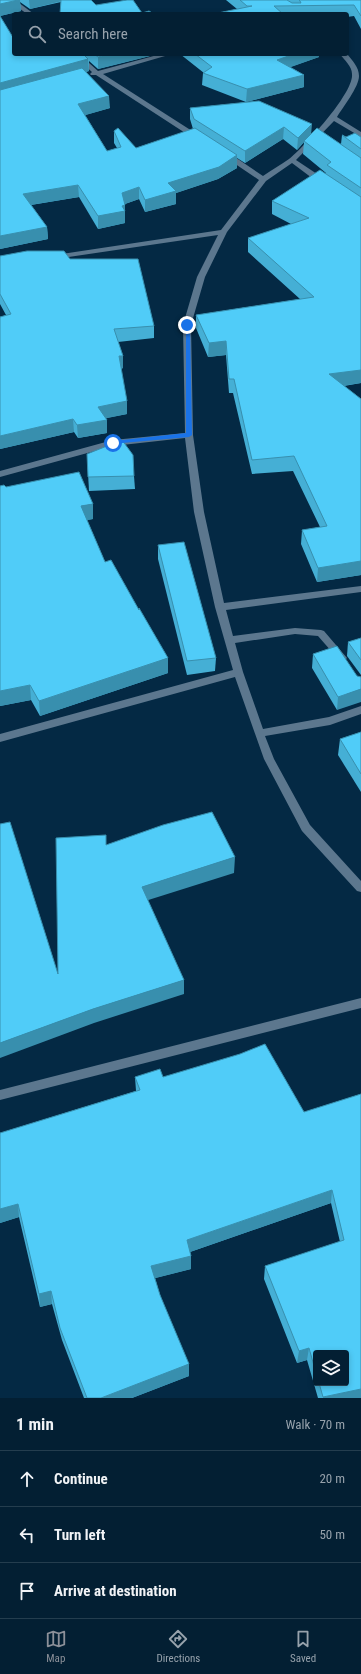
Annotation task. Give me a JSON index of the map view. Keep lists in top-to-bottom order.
{
  "page": {
    "search": "Search here",
    "heading": ["1 min", "Walk · 70 m"],
    "list": [
      ["Continue", "20 m"],
      ["Turn left", "50 m"],
      "Arrive at destination"
    ],
    "nav": ["Map", "Directions", "Saved"]
  }
}
